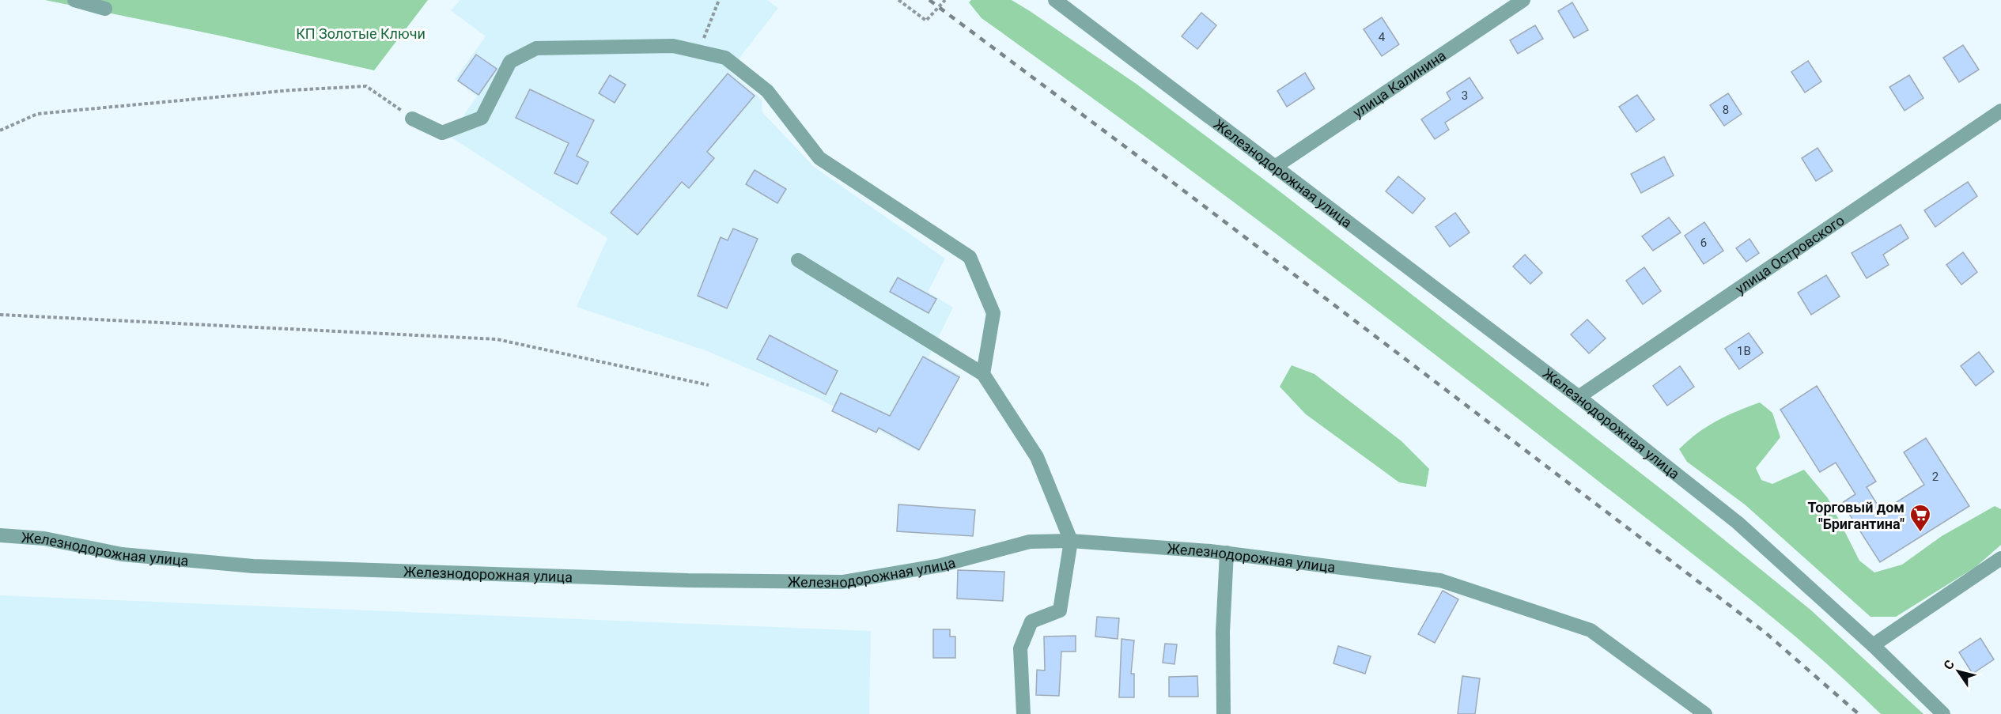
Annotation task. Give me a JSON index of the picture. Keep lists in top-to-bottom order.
{
  "streets": {
    "street": ["улица Калинина", "Железнодорожная улица", "улица Островского"]
  },
  "crossings": [
    ["улица Калинина", "Железнодорожная улица"],
    ["Железнодорожная улица", "улица Островского"]
  ],
  "parks": ["КП Золотые Ключи"],
  "places": {
    "supermarket": ["Торговый дом \"Бригантина\""]
  },
  "house_numbers": [
    "4",
    "3",
    "8",
    "6",
    "1В",
    "2"
  ],
  "north": "top left"
}
